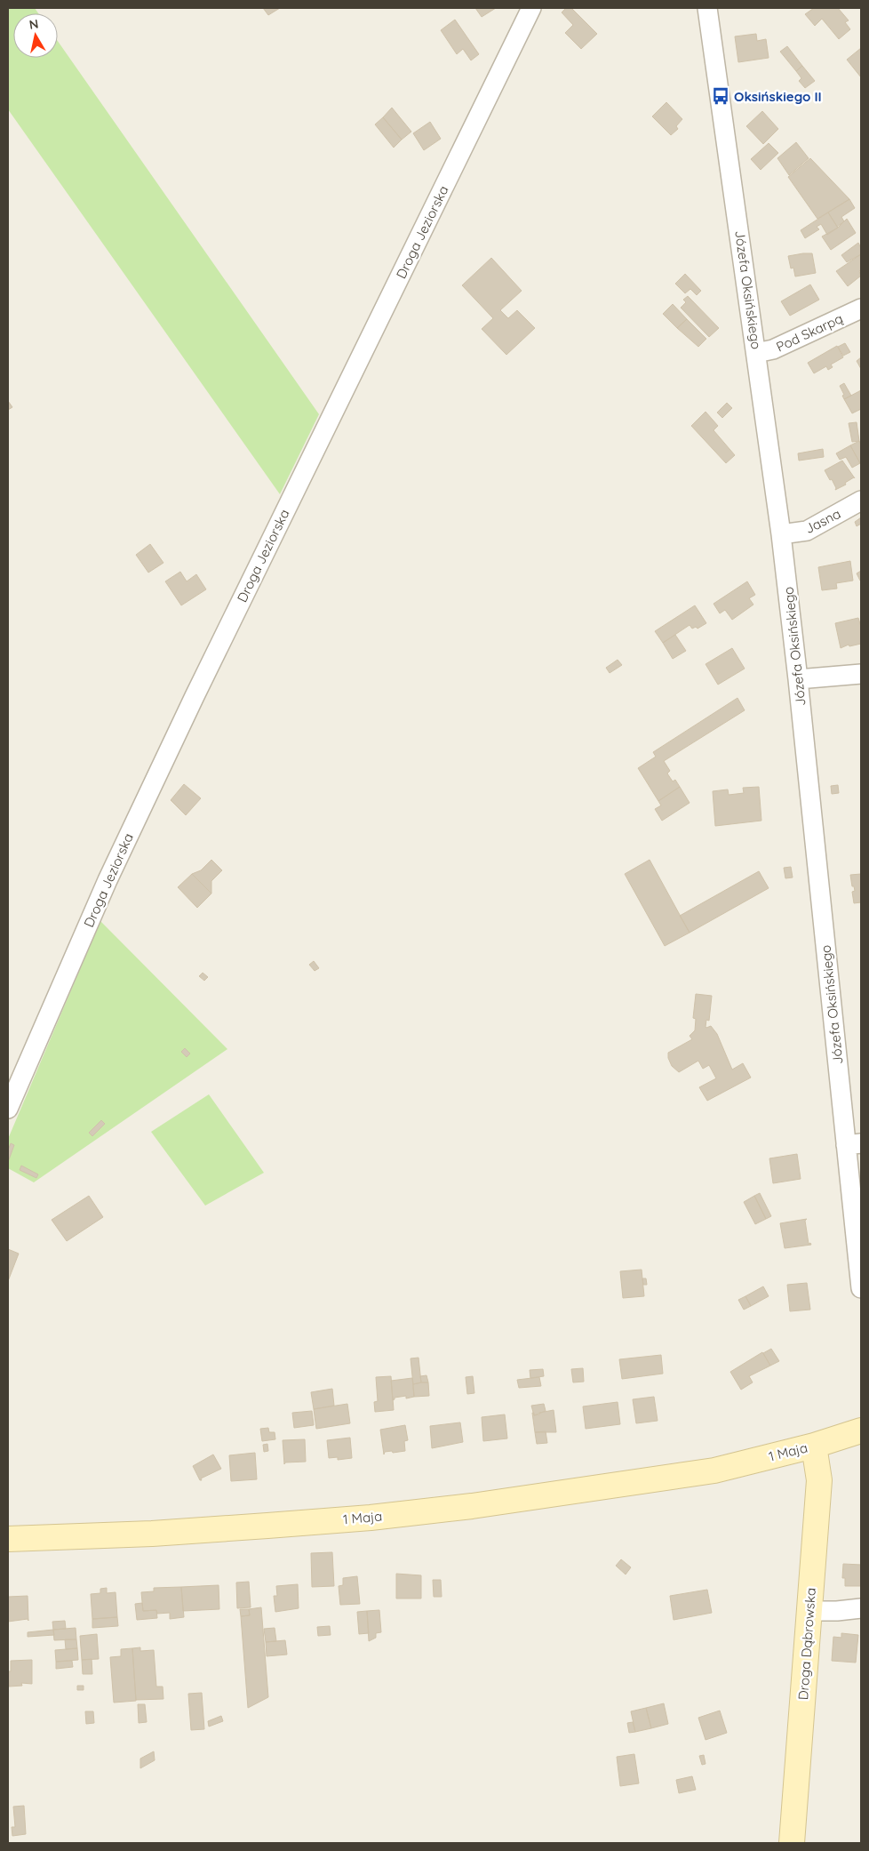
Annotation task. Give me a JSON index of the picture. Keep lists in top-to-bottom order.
{
  "streets": {
    "main road": ["1 Maja", "Droga Dąbrowska"],
    "street": [
      "Droga Jeziorska",
      "Józefa Oksińskiego",
      "Pod Skarpą",
      "Jasna"
    ]
  },
  "crossings": [
    ["Józefa Oksińskiego", "Pod Skarpą"],
    ["Józefa Oksińskiego", "Jasna"],
    ["1 Maja", "Droga Dąbrowska"]
  ],
  "places": {
    "bus stop": ["Oksińskiego II"]
  },
  "north": "top"
}
